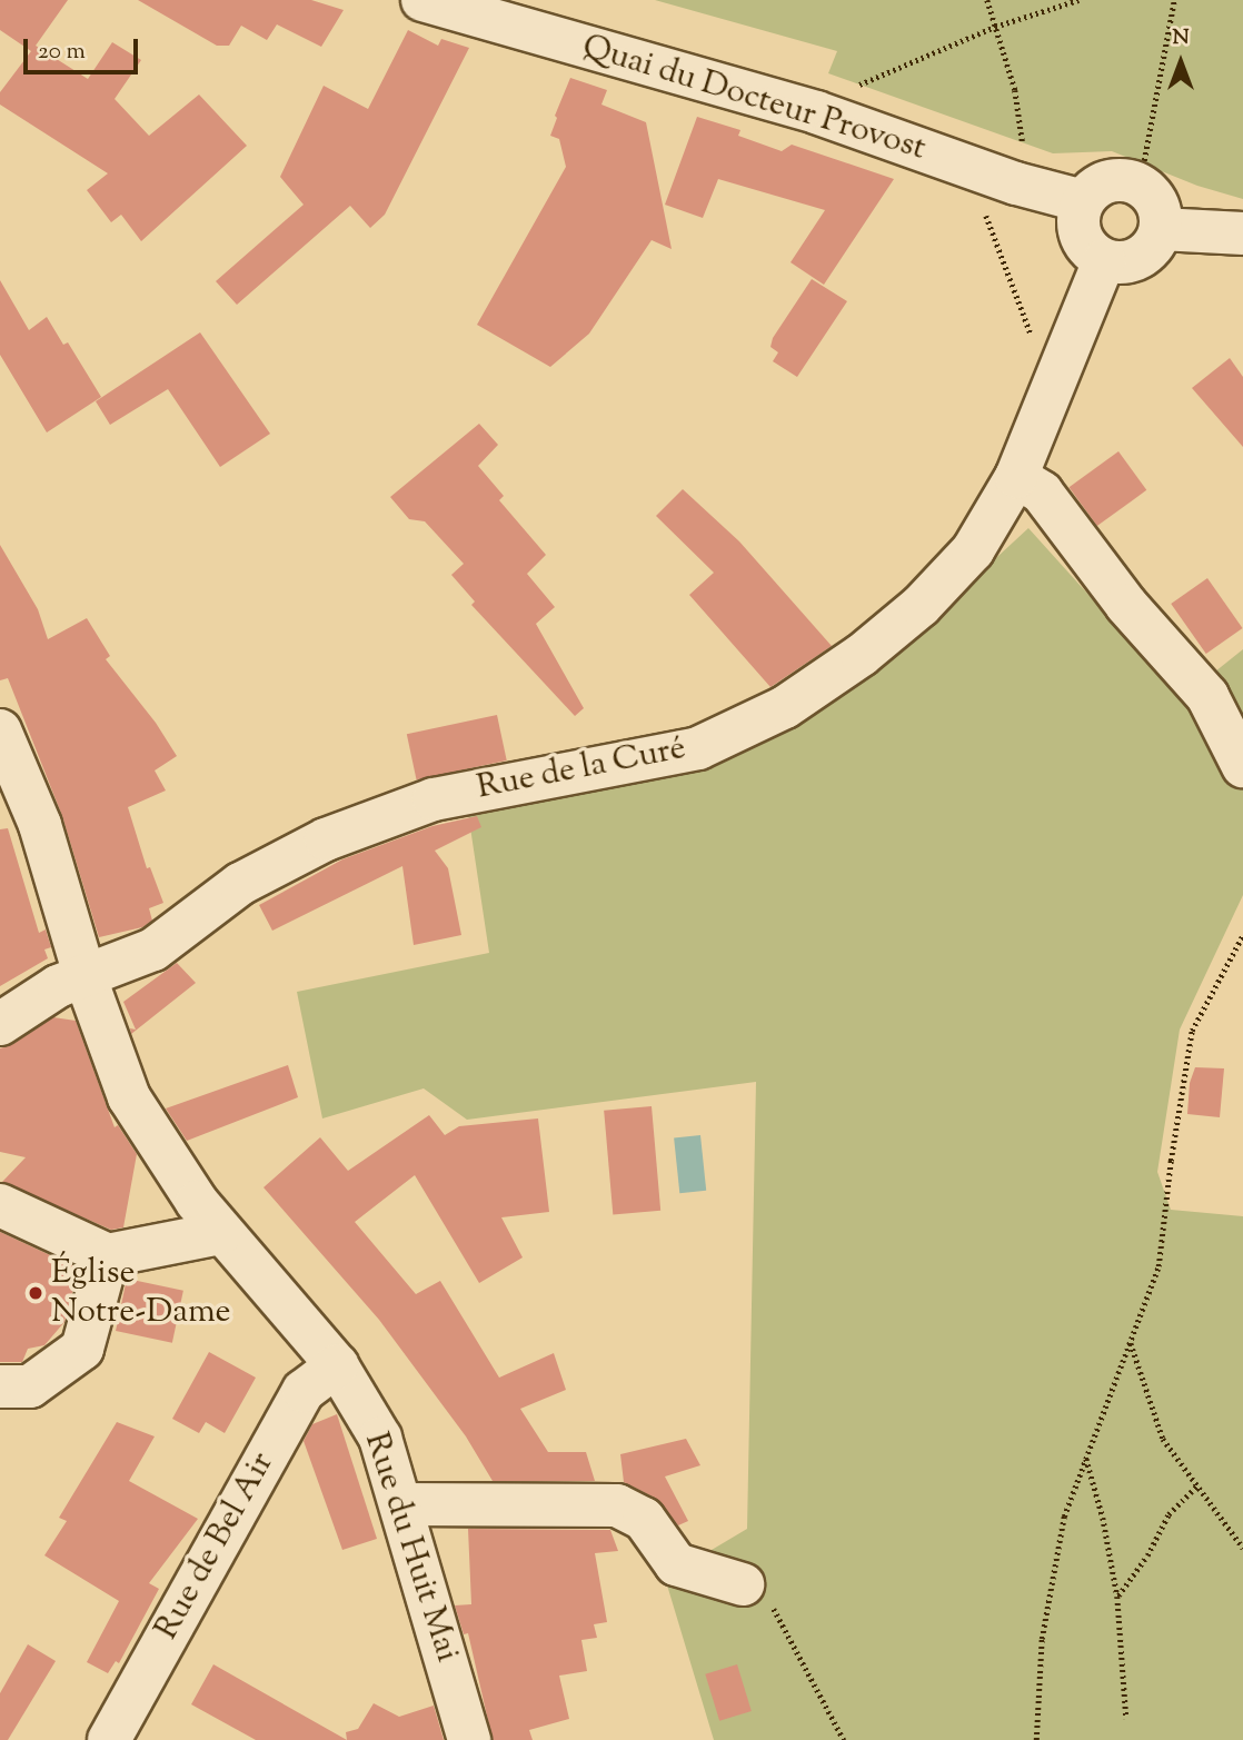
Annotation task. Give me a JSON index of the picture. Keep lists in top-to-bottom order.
{
  "streets": {
    "street": [
      "Quai du Docteur Provost",
      "Rue de la Curé",
      "Rue de Bel Air",
      "Rue du Huit Mai"
    ]
  },
  "crossings": [
    ["Quai du Docteur Provost", "Rue de la Curé"],
    ["Rue de la Curé", "Rue du Huit Mai"],
    ["Rue de Bel Air", "Rue du Huit Mai"]
  ],
  "places": ["Église Notre-Dame"],
  "scale_bar": "20 m",
  "north": "top"
}
